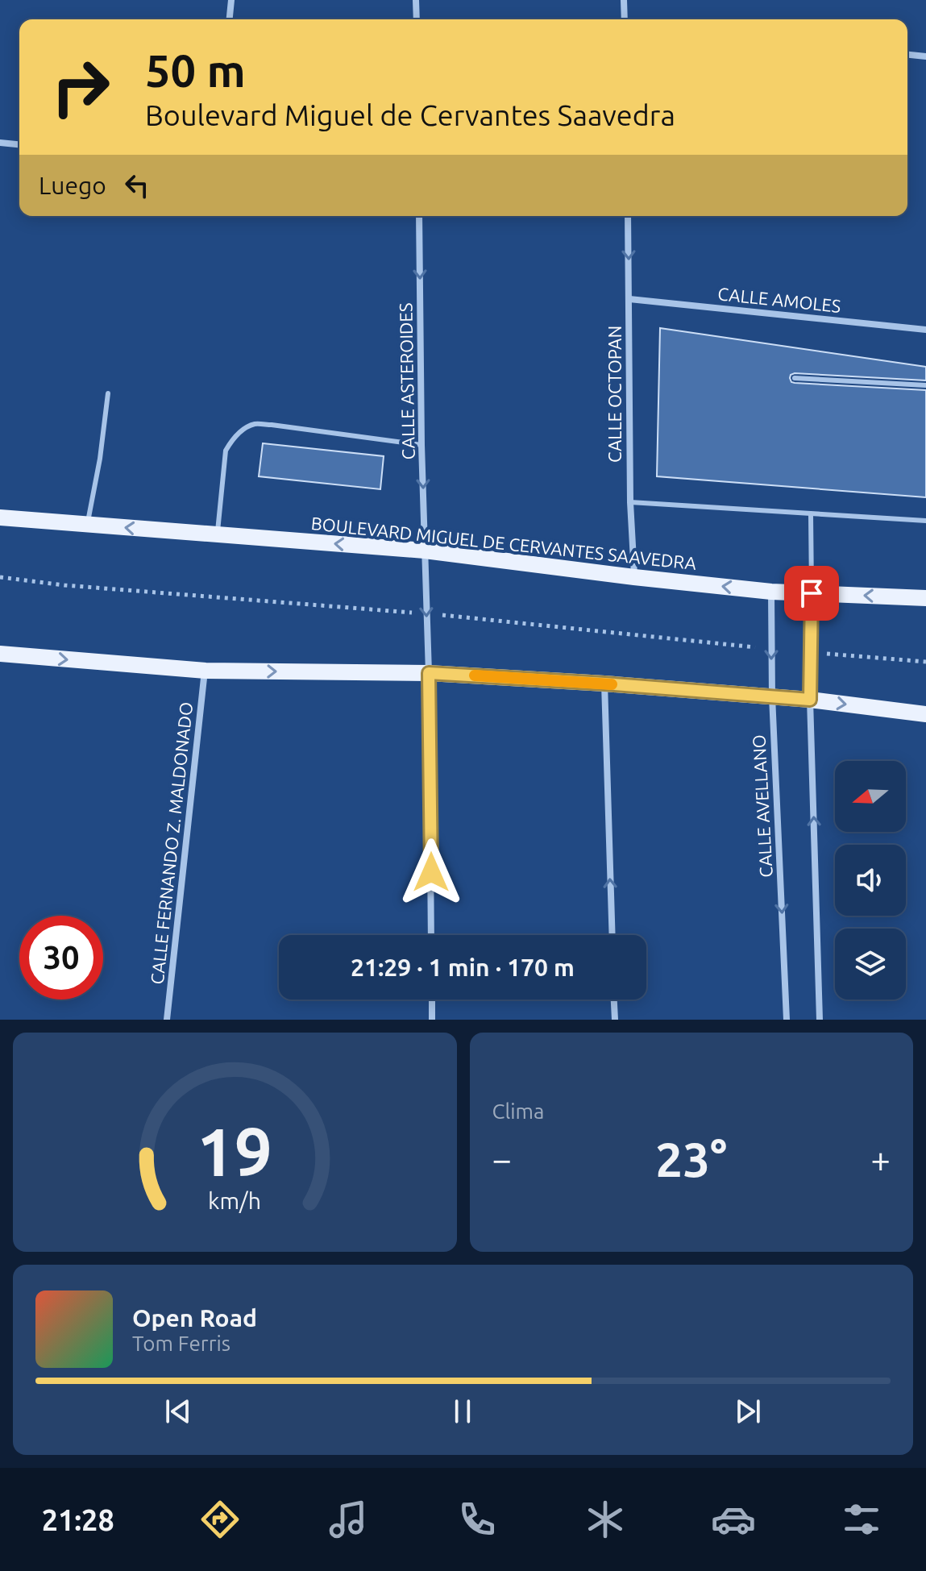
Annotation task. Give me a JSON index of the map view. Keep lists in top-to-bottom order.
{
  "streets": {
    "main road": ["BOULEVARD MIGUEL DE CERVANTES SAAVEDRA"],
    "street": [
      "CALLE AMOLES",
      "CALLE ASTEROIDES",
      "CALLE OCTOPAN",
      "CALLE AVELLANO",
      "CALLE FERNANDO Z. MALDONADO"
    ]
  },
  "crossings": [
    ["CALLE AMOLES", "CALLE OCTOPAN"],
    ["CALLE ASTEROIDES", "BOULEVARD MIGUEL DE CERVANTES SAAVEDRA"],
    ["CALLE OCTOPAN", "BOULEVARD MIGUEL DE CERVANTES SAAVEDRA"],
    ["BOULEVARD MIGUEL DE CERVANTES SAAVEDRA", "CALLE AVELLANO"]
  ],
  "one_way": ["CALLE ASTEROIDES"],
  "north": "left",
  "page": {
    "turn": ["50 m", "Boulevard Miguel de Cervantes Saavedra"],
    "then": "Luego",
    "limit": "30",
    "trip": "21:29 · 1 min · 170 m",
    "tile": "Clima",
    "heat": ["−", "23°", "+"],
    "song": ["Open Road", "Tom Ferris"],
    "tabs": "21:28",
    "gauge": ["19", "km/h"]
  }
}
